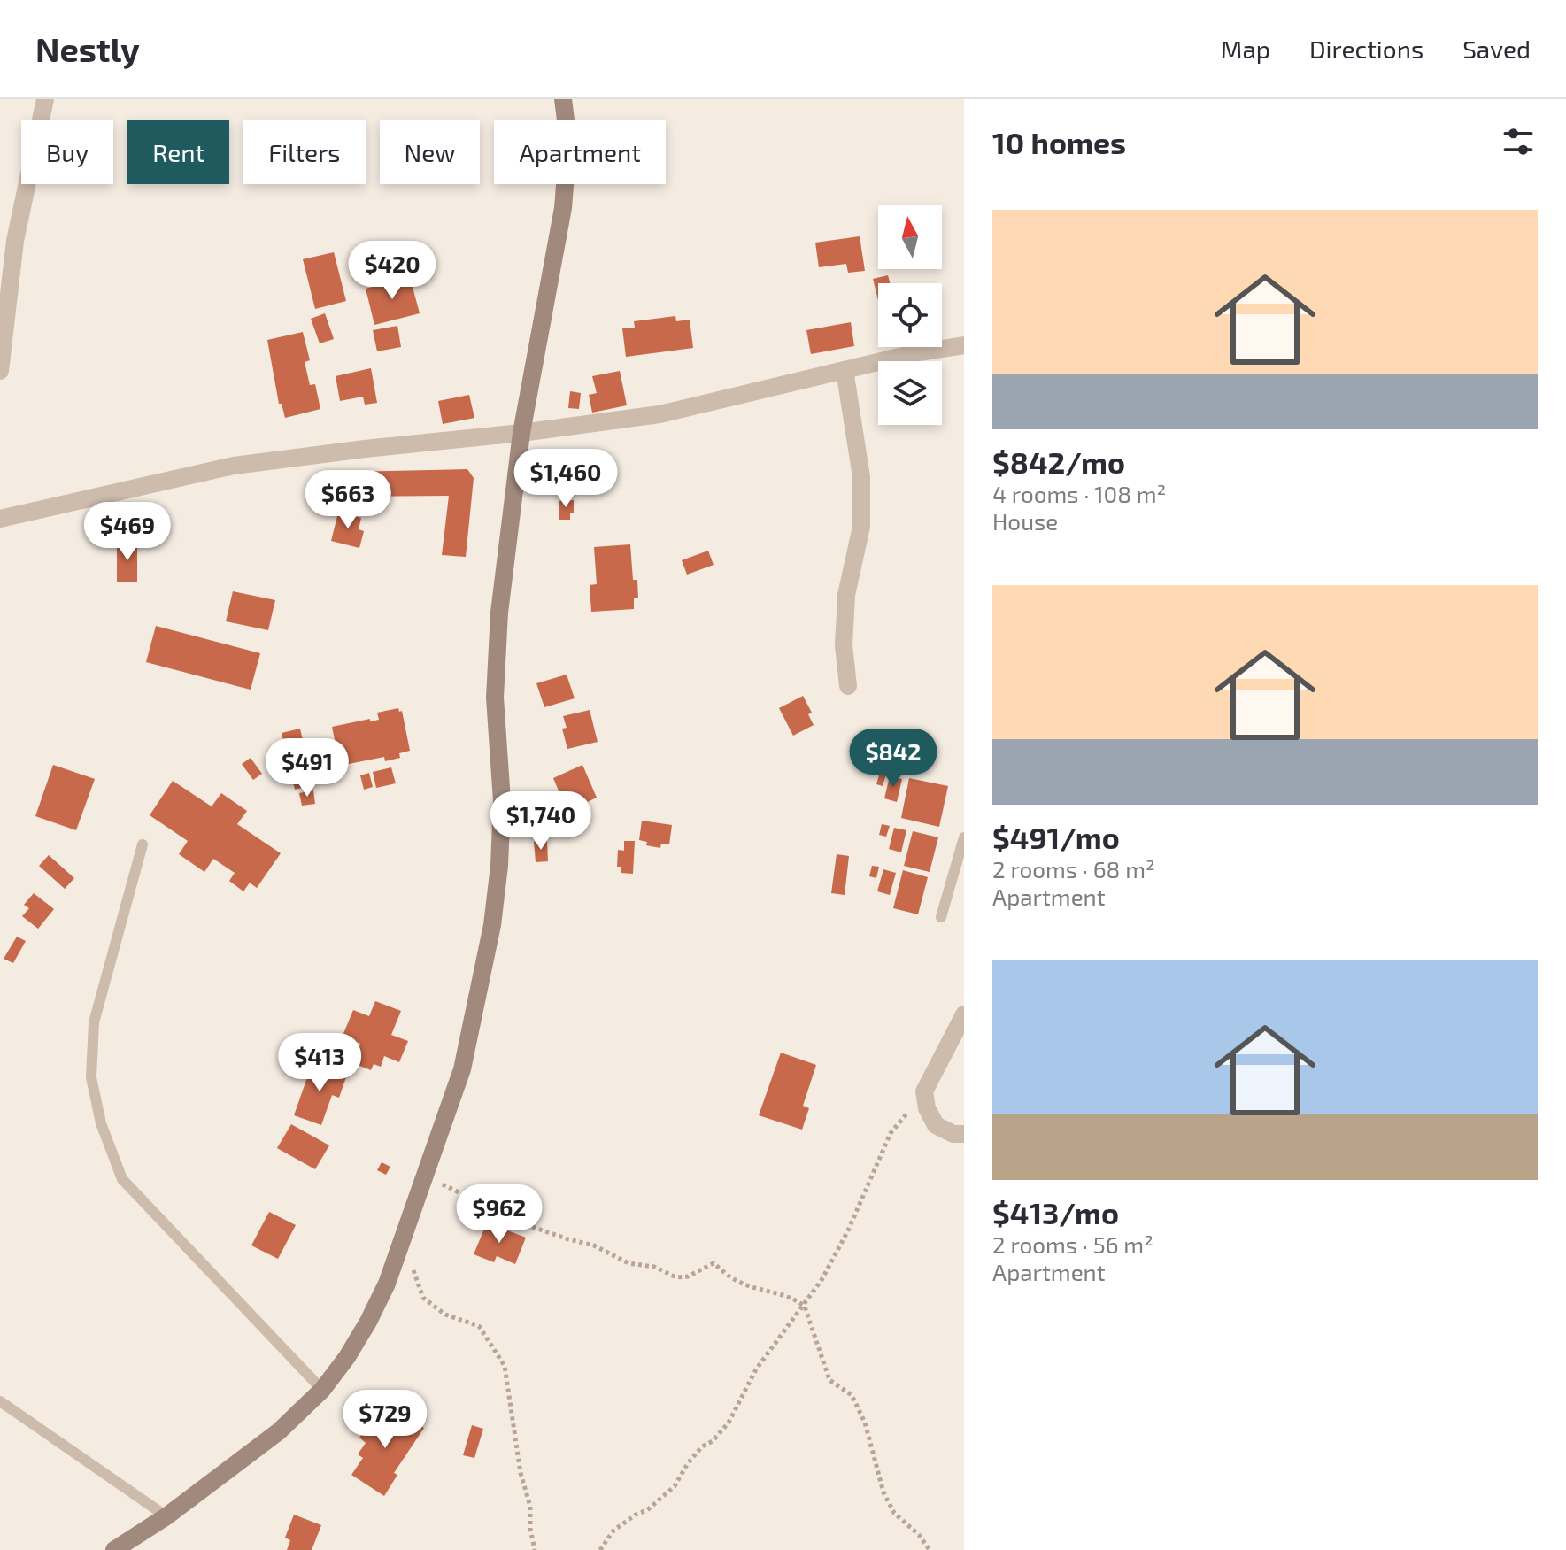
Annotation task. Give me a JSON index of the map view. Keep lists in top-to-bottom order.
{
  "north": "top",
  "page": {
    "header": "Nestly",
    "nav": ["Map", "Directions", "Saved"],
    "heading": "10 homes",
    "chip": [
      "Buy",
      "Rent",
      "Filters",
      "New",
      "Apartment"
    ],
    "list": [
      {
        "name": "$842/mo",
        "note": "4 rooms · 108 m² · House"
      },
      {
        "name": "$491/mo",
        "note": "2 rooms · 68 m² · Apartment"
      },
      {
        "name": "$413/mo",
        "note": "2 rooms · 56 m² · Apartment"
      }
    ],
    "price": [
      "$420",
      "$1,460",
      "$663",
      "$469",
      "$842",
      "$491",
      "$1,740",
      "$413",
      "$962",
      "$729"
    ]
  }
}
